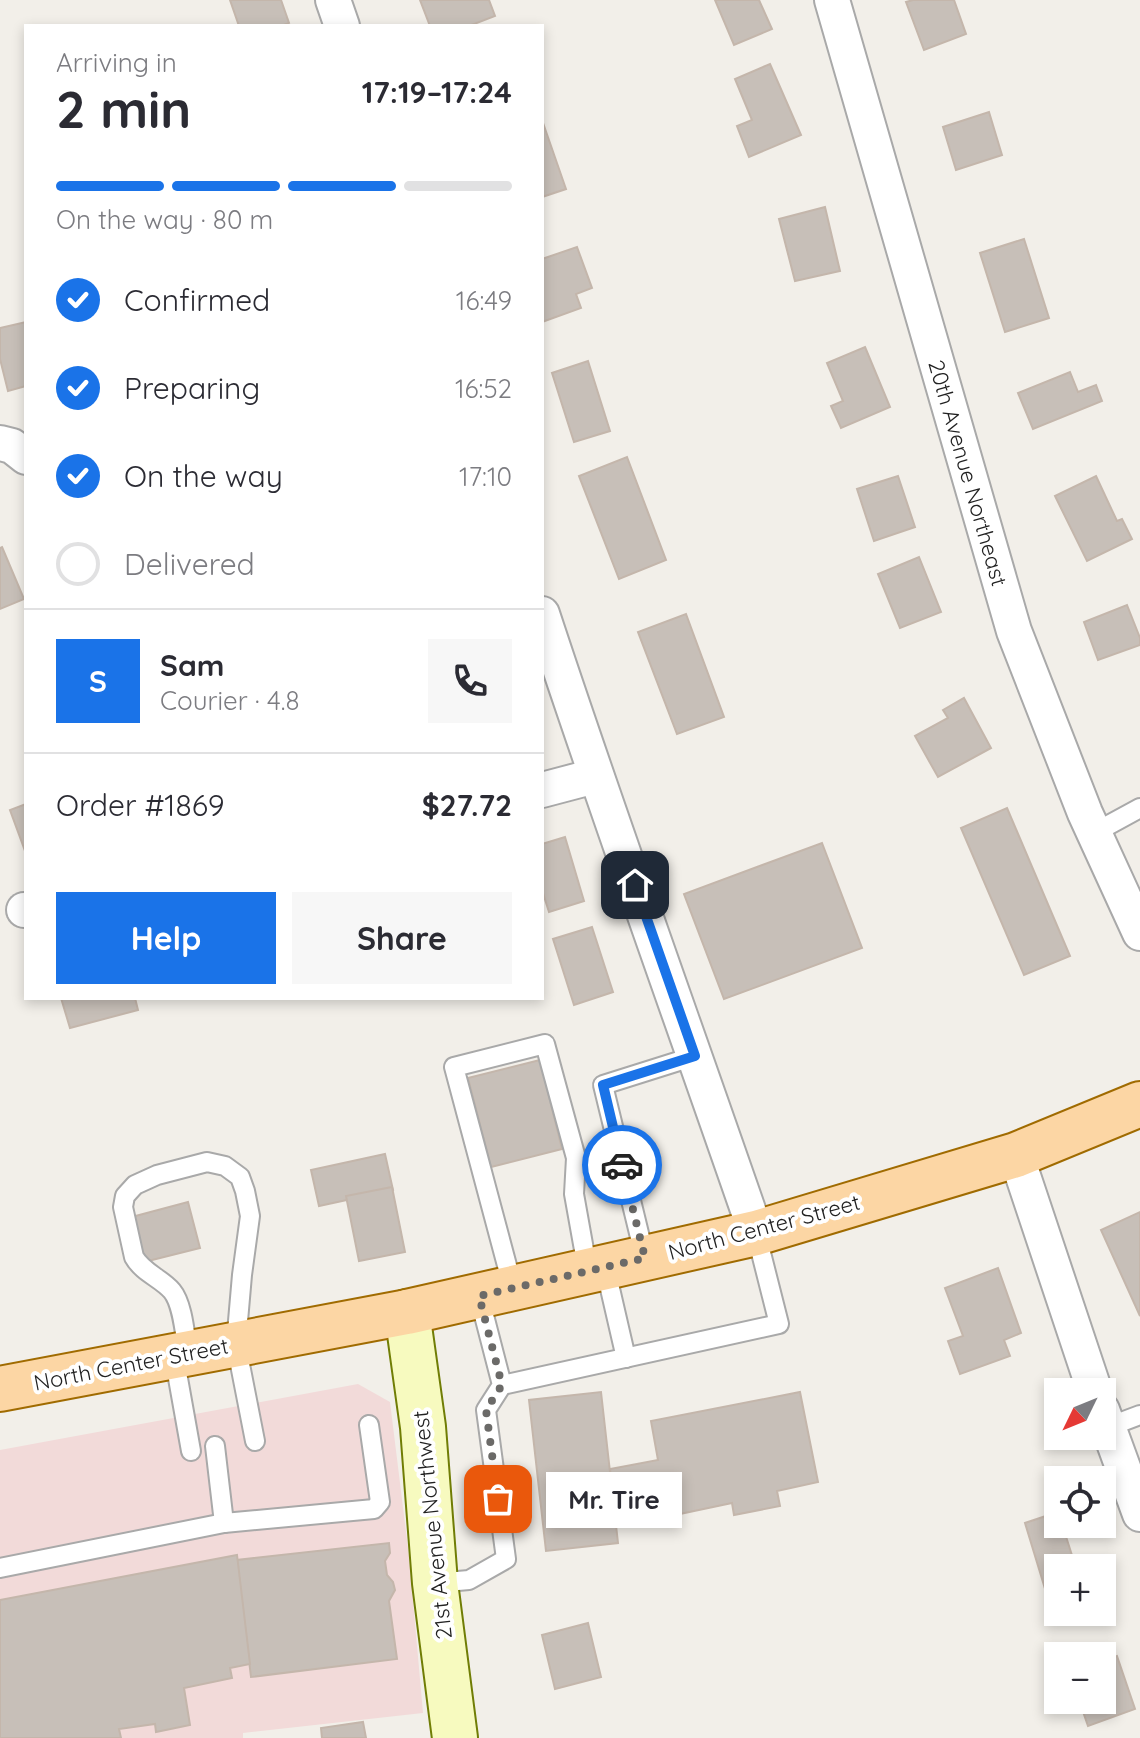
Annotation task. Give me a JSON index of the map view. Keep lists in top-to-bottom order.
{
  "streets": {
    "main road": ["North Center Street"],
    "street": ["20th Avenue Northeast", "21st Avenue Northwest"]
  },
  "crossings": [
    ["North Center Street", "21st Avenue Northwest"]
  ],
  "places": ["Mr. Tire"],
  "north": "bottom left",
  "page": {
    "heading": ["2 min", "Arriving in", "17:19–17:24"],
    "panel": [
      "Sam",
      "Courier · 4.8",
      "Order #1869",
      "$27.72"
    ],
    "bar": "On the way · 80 m",
    "list": [
      ["Confirmed", "16:49"],
      ["Preparing", "16:52"],
      ["On the way", "17:10"],
      "Delivered"
    ],
    "round": "S",
    "buttons": ["Help", "Share"],
    "map_buttons": ["+", "−"],
    "bubble": "Mr. Tire"
  }
}
